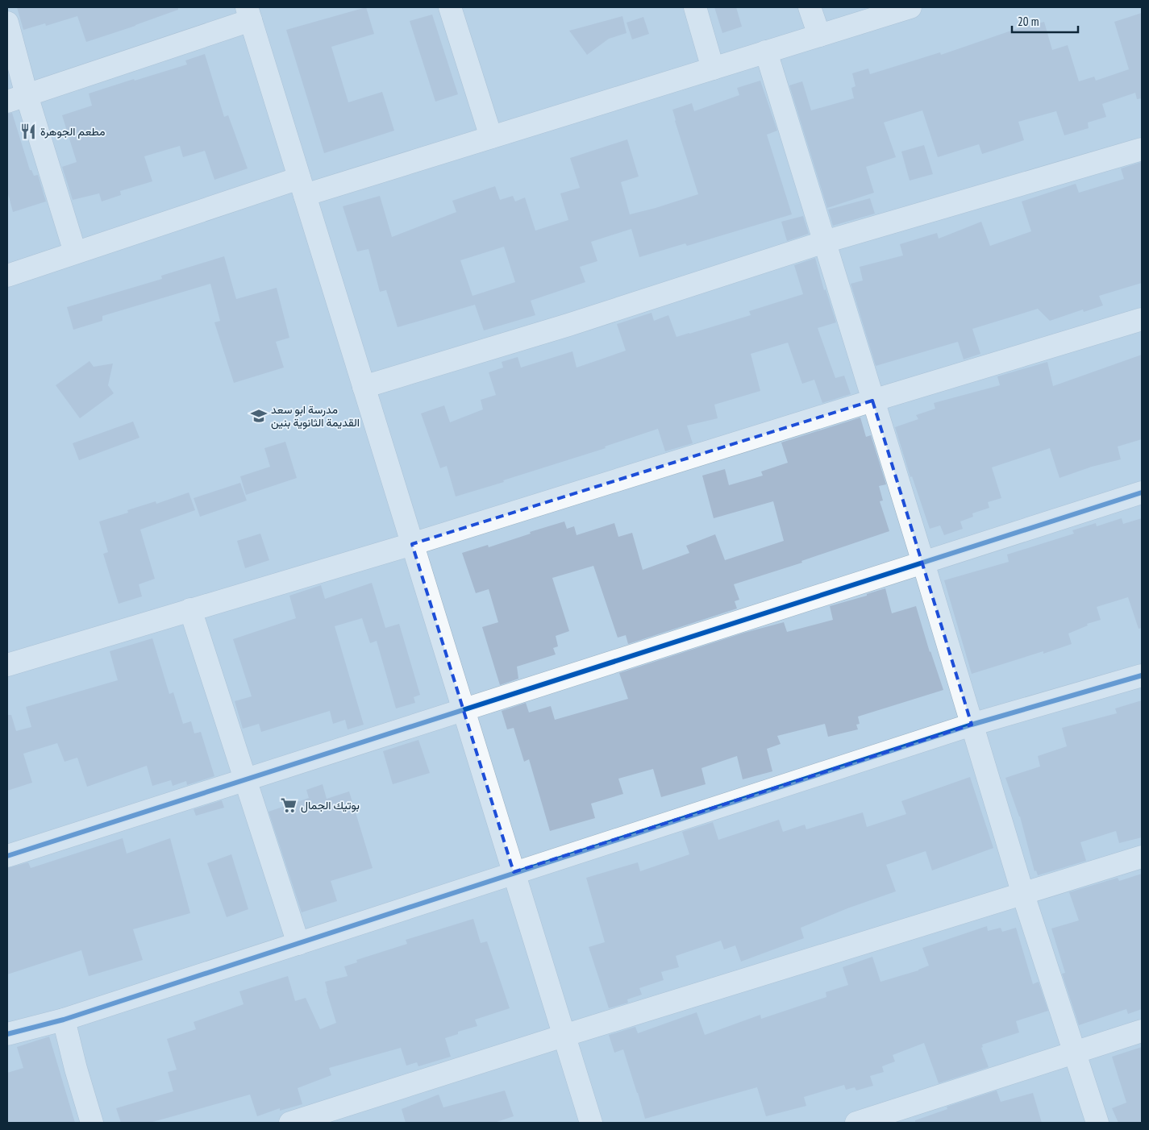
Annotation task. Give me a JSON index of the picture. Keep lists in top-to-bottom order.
{
  "places": {
    "restaurant": ["مطعم الجوهرة"],
    "school or university": ["مدرسة ابو سعد القديمة الثانوية بنين"],
    "supermarket": ["بوتيك الجمال"]
  },
  "scale_bar": "20 m"
}
